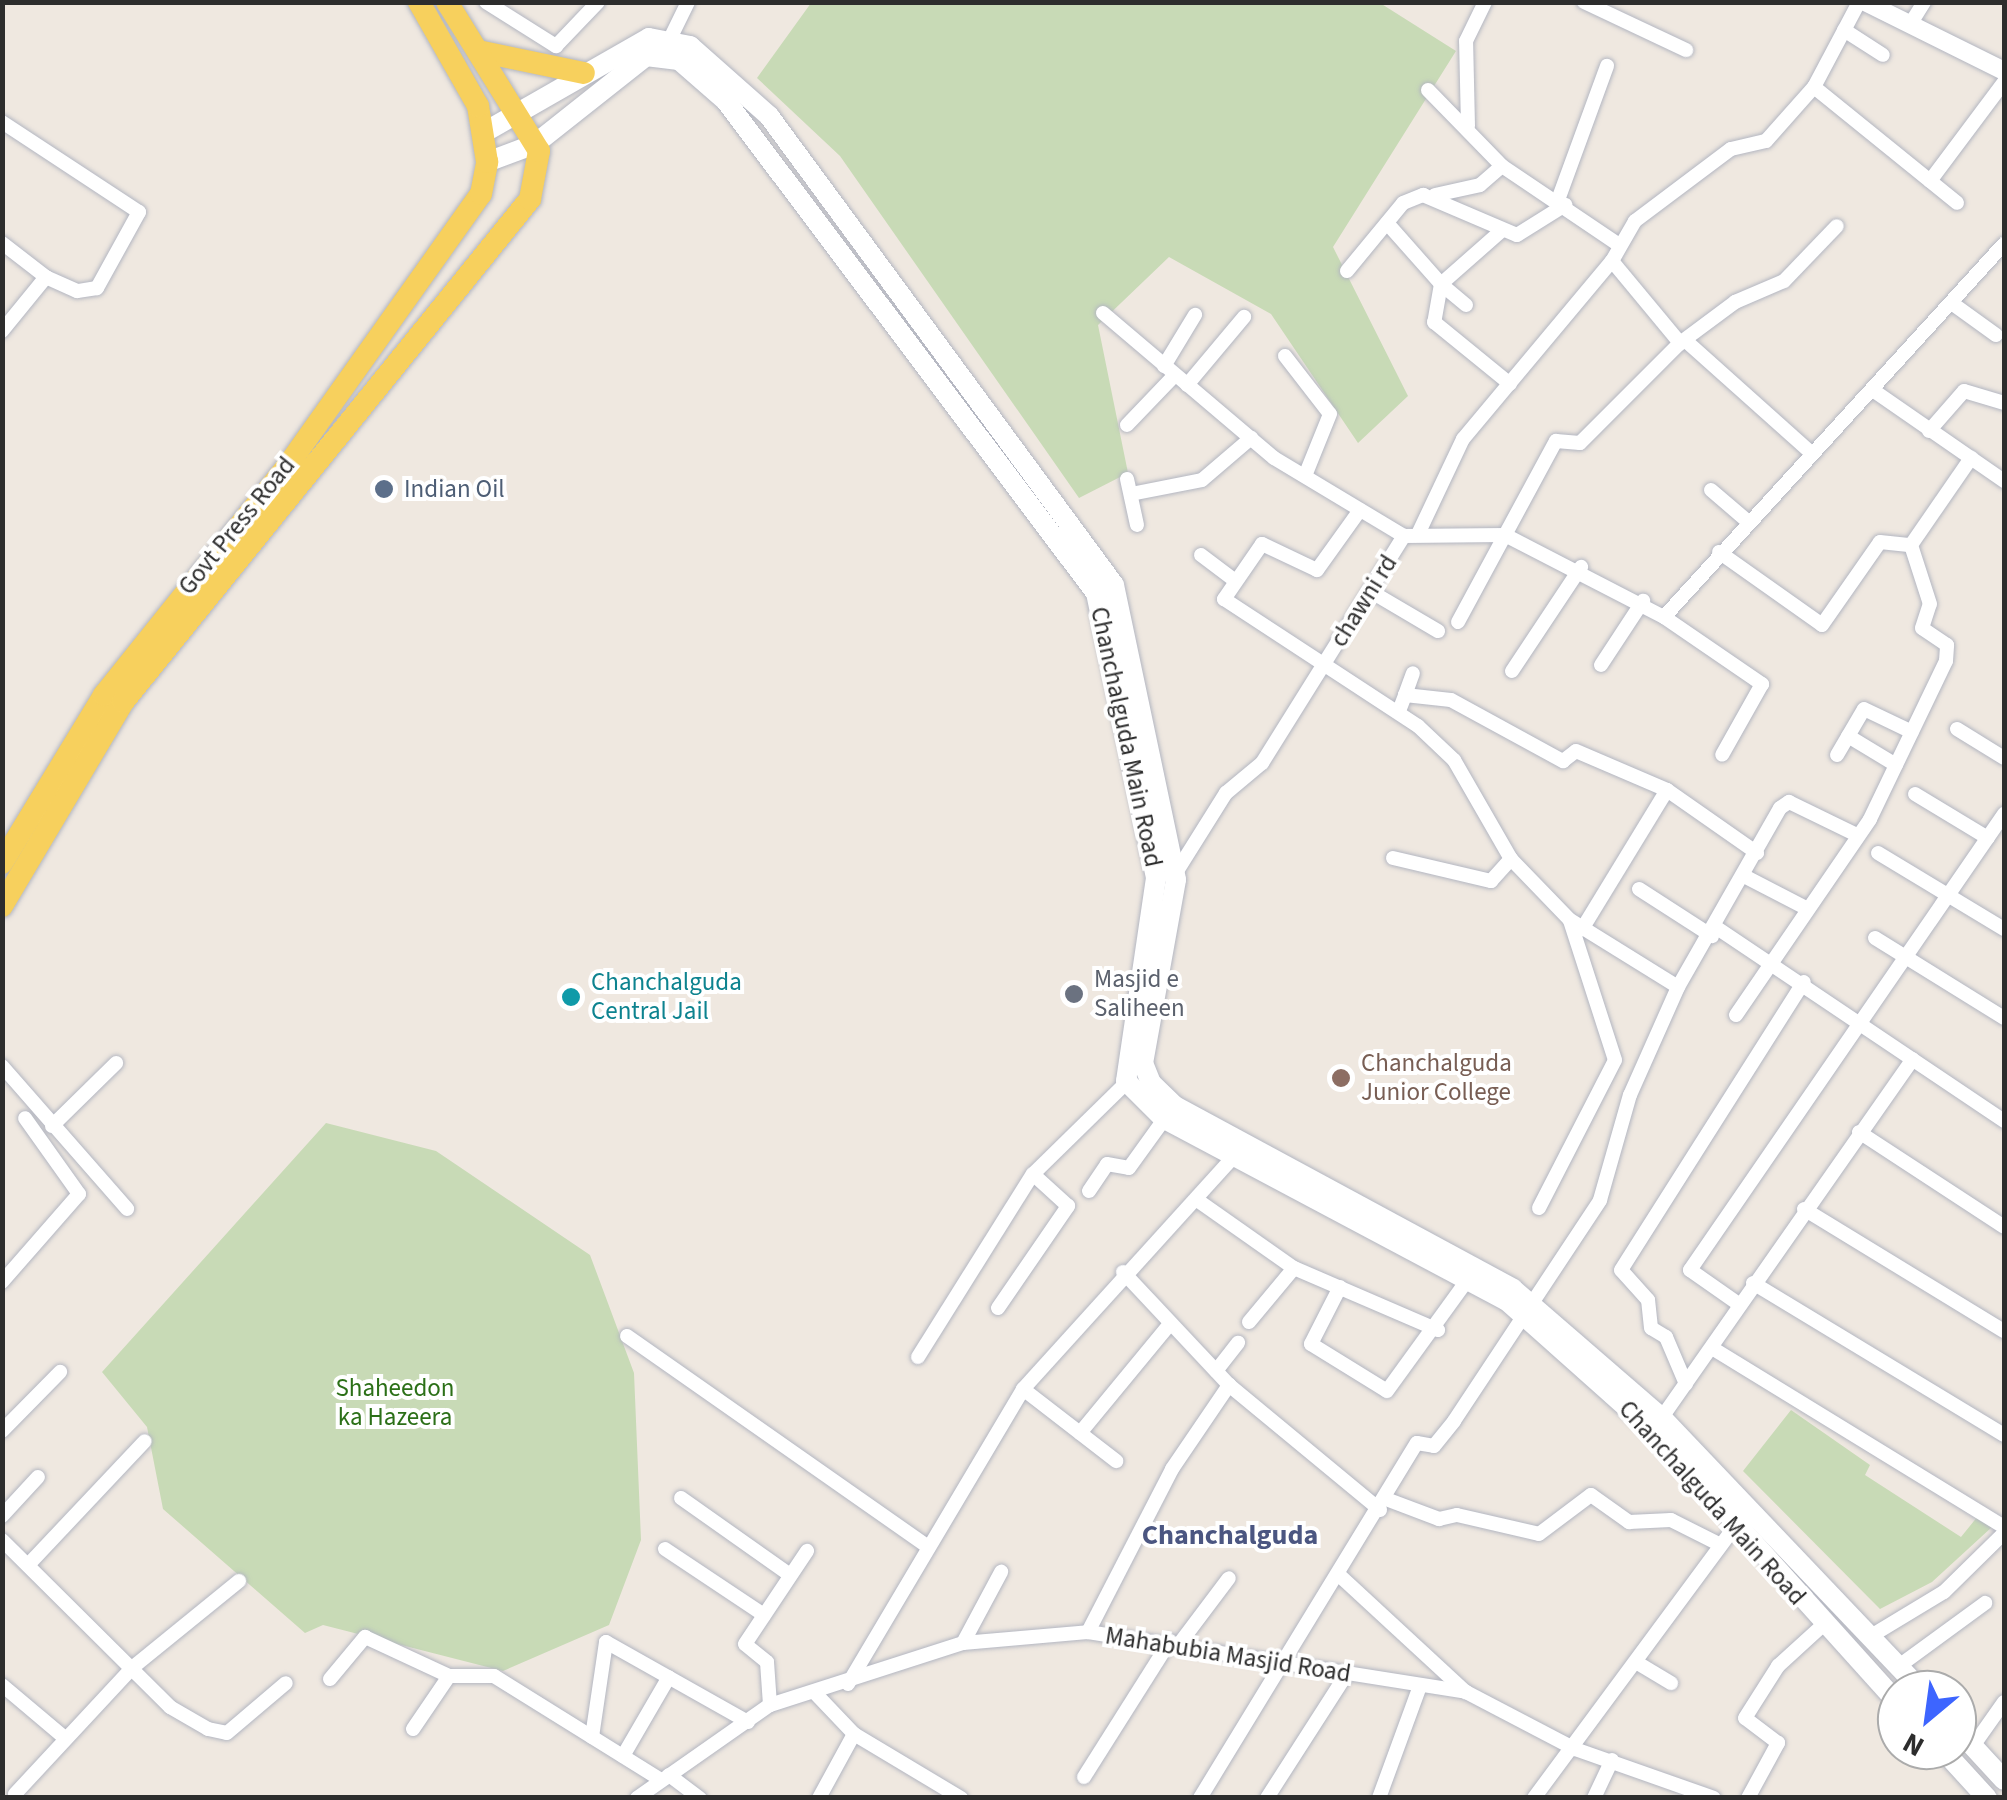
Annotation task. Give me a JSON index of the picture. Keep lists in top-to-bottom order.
{
  "streets": {
    "main road": ["Govt Press Road", "Chanchalguda Main Road"],
    "street": ["chawni rd", "Mahabubia Masjid Road"]
  },
  "crossings": [
    ["chawni rd", "Chanchalguda Main Road"]
  ],
  "districts": ["Chanchalguda"],
  "parks": ["Shaheedon ka Hazeera"],
  "places": [
    "Indian Oil",
    "Masjid e Saliheen",
    "Chanchalguda Central Jail",
    "Chanchalguda Junior College"
  ],
  "north": "bottom left"
}
